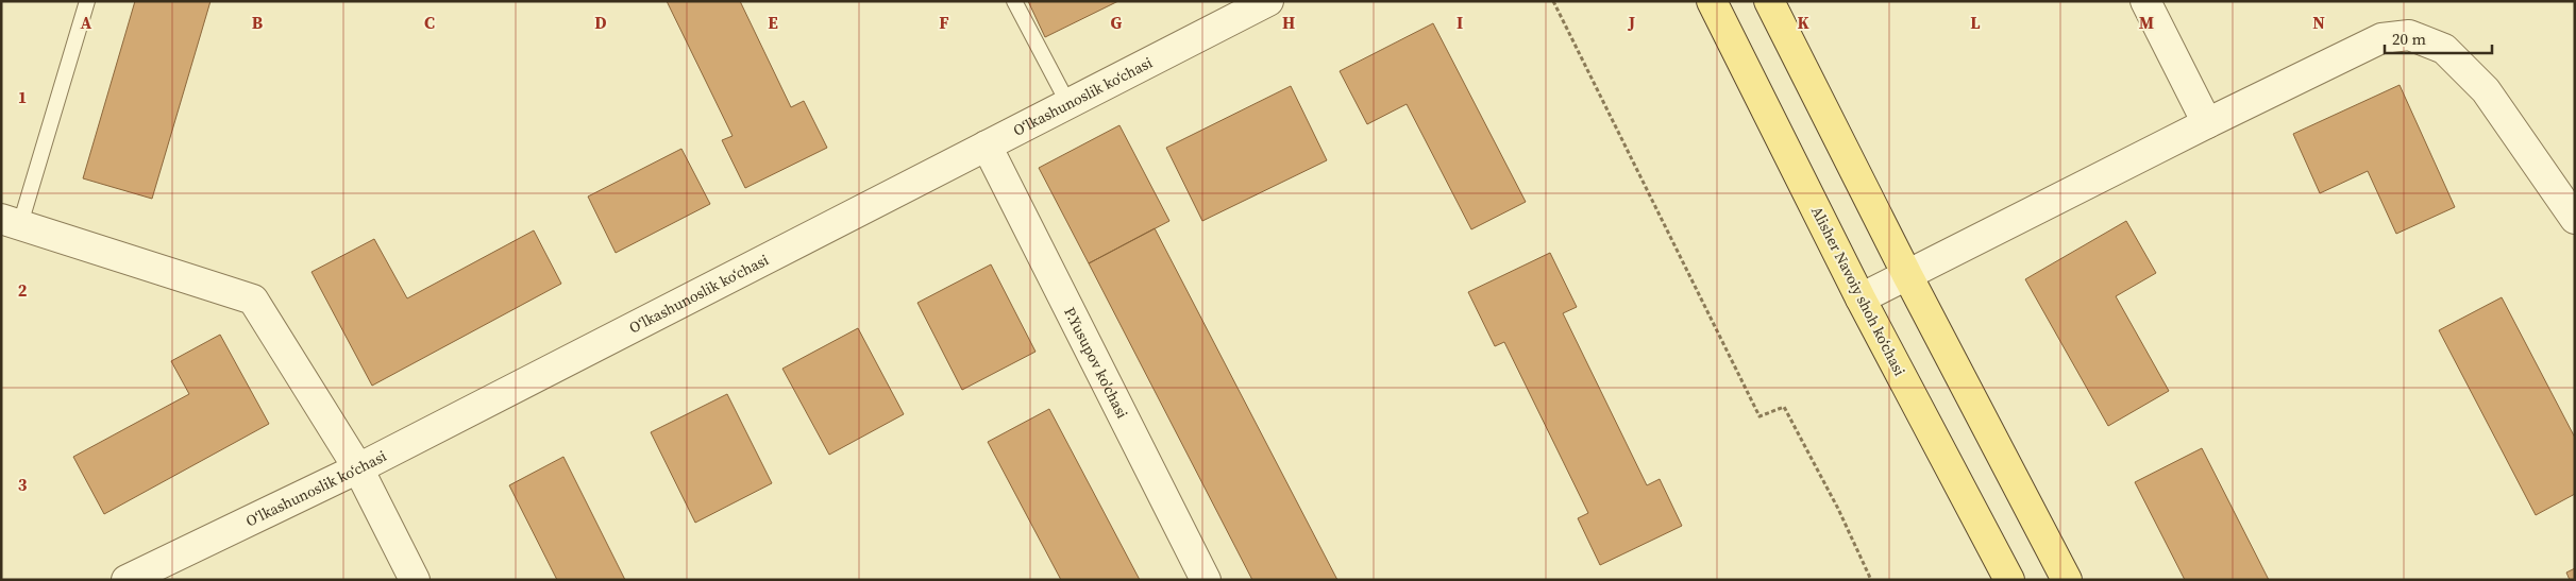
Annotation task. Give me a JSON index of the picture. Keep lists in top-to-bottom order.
{
  "streets": {
    "main road": ["Alisher Navoiy shoh koʻchasi"],
    "street": ["O‘lkashunoslik ko‘chasi", "P.Yusupov ko'chasi"]
  },
  "crossings": [
    ["O‘lkashunoslik ko‘chasi", "P.Yusupov ko'chasi"]
  ],
  "scale_bar": "20 m",
  "grid": {
    "columns": [
      "A",
      "B",
      "C",
      "D",
      "E",
      "F",
      "G",
      "H",
      "I",
      "J",
      "K",
      "L",
      "M",
      "N"
    ],
    "rows": ["1", "2", "3"]
  }
}
